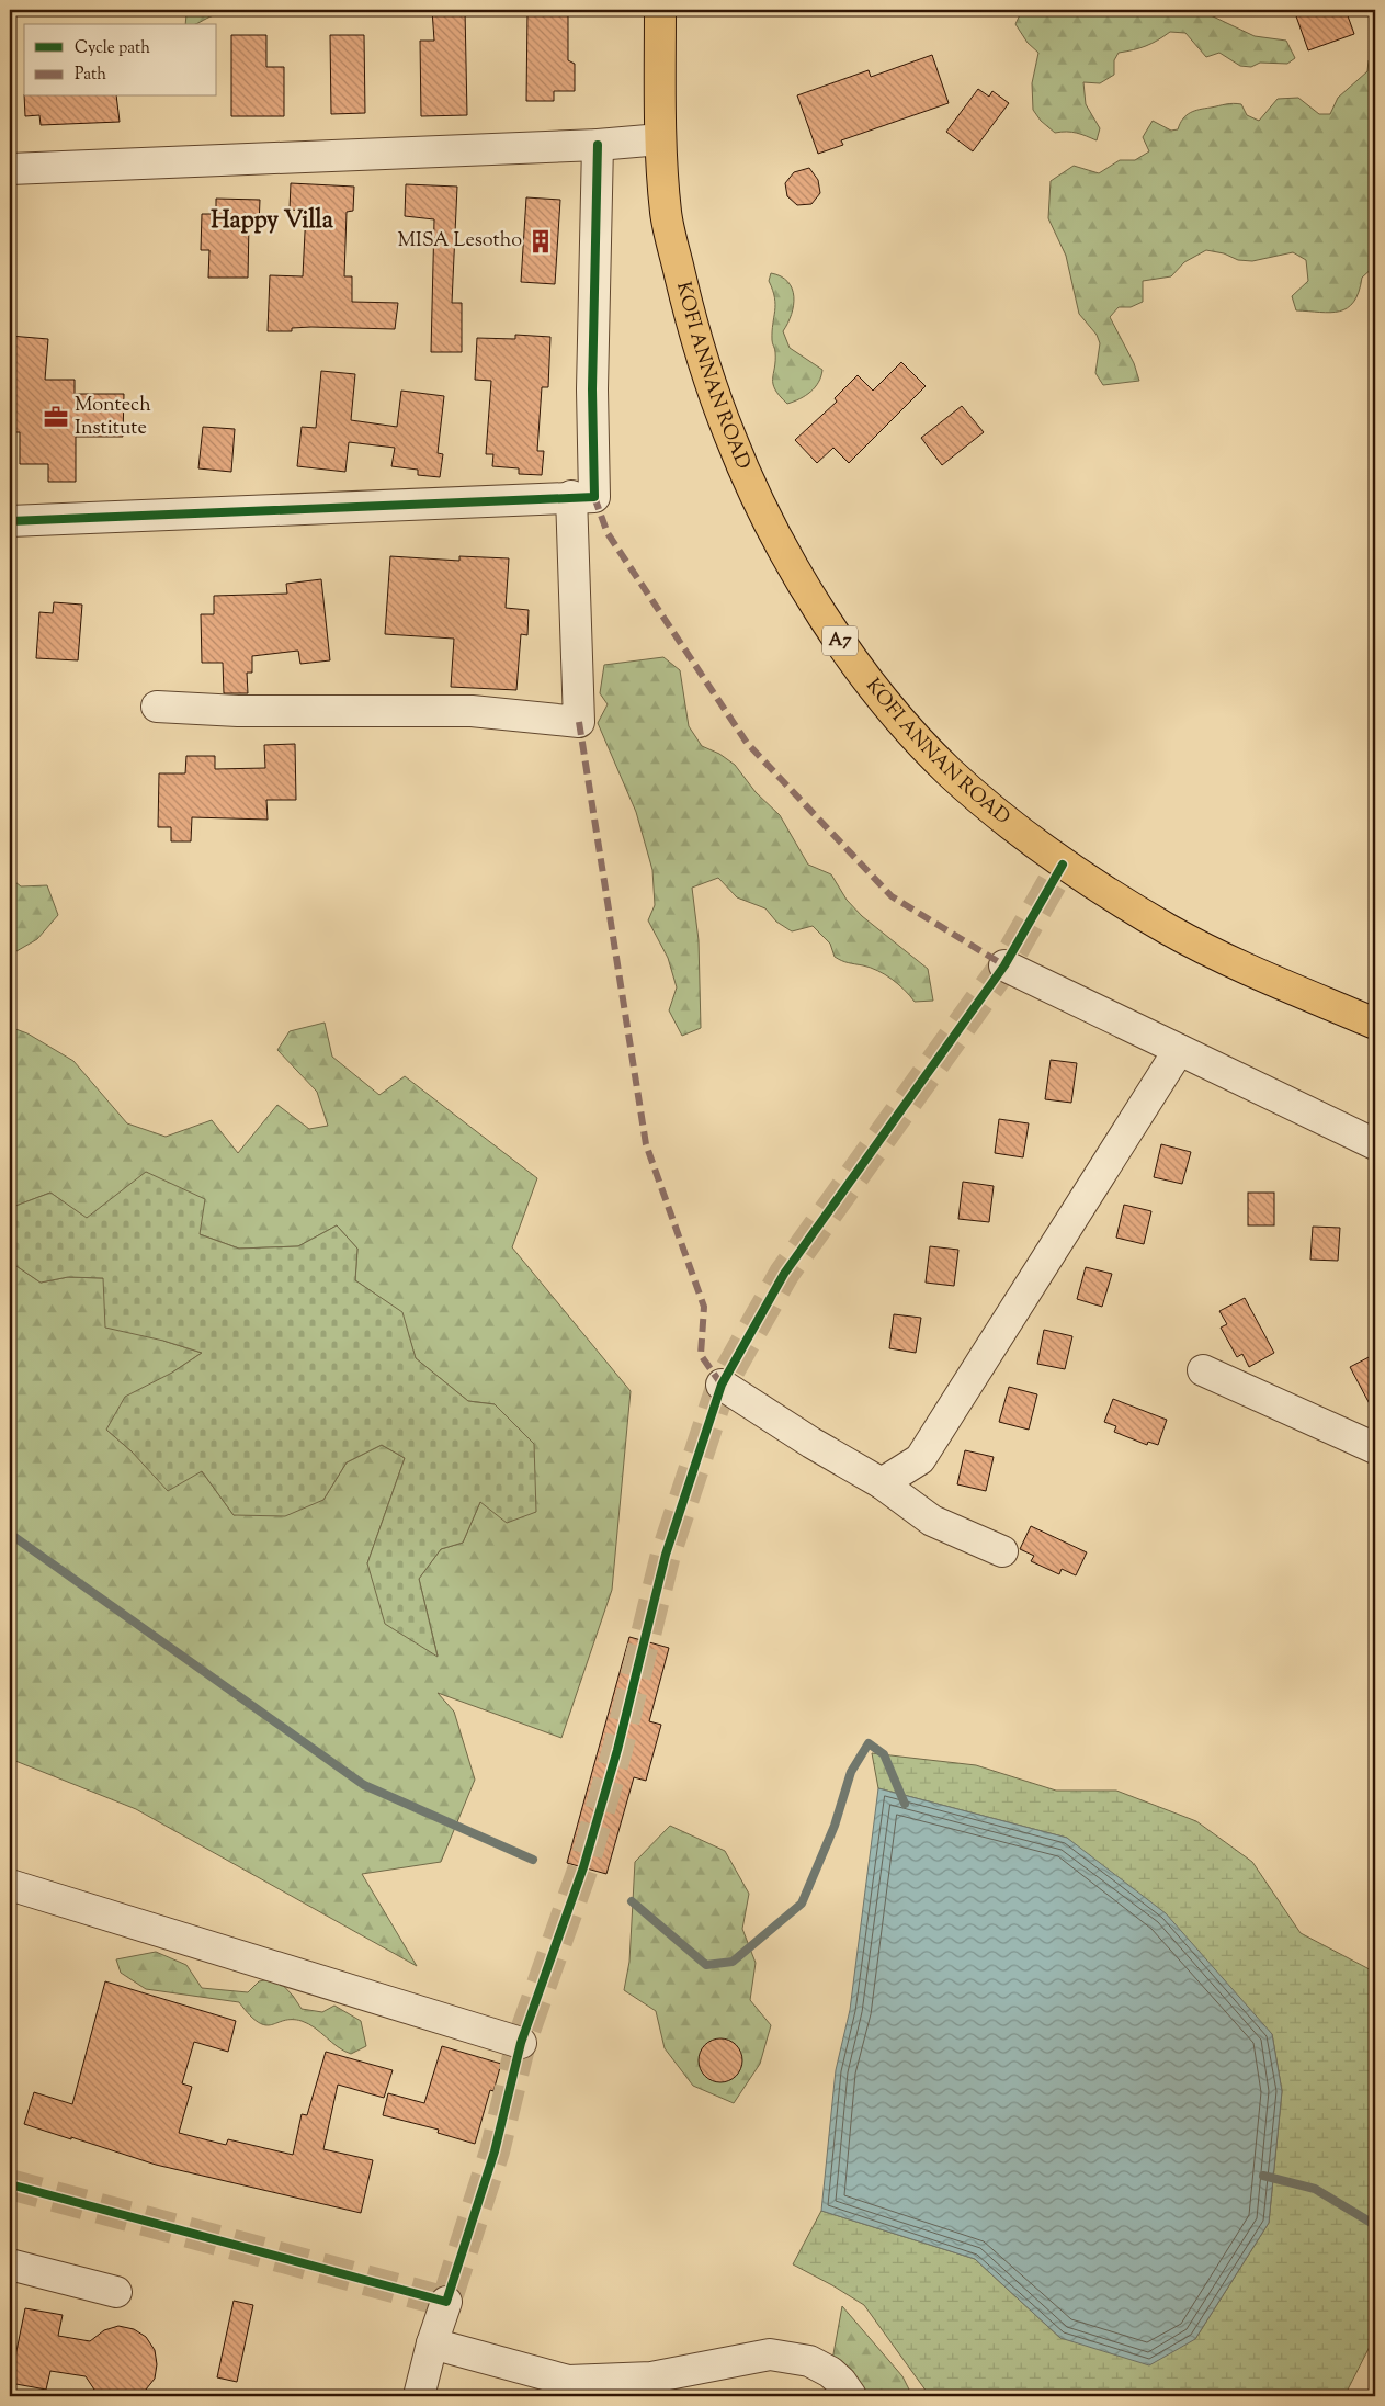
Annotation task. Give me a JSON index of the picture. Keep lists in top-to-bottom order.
{
  "streets": {
    "main road": ["KOFI ANNAN ROAD", "A7"]
  },
  "districts": ["Happy Villa"],
  "places": {
    "building": ["MISA Lesotho"],
    "office": ["Montech Institute"]
  },
  "legend": ["Cycle path", "Path"]
}
